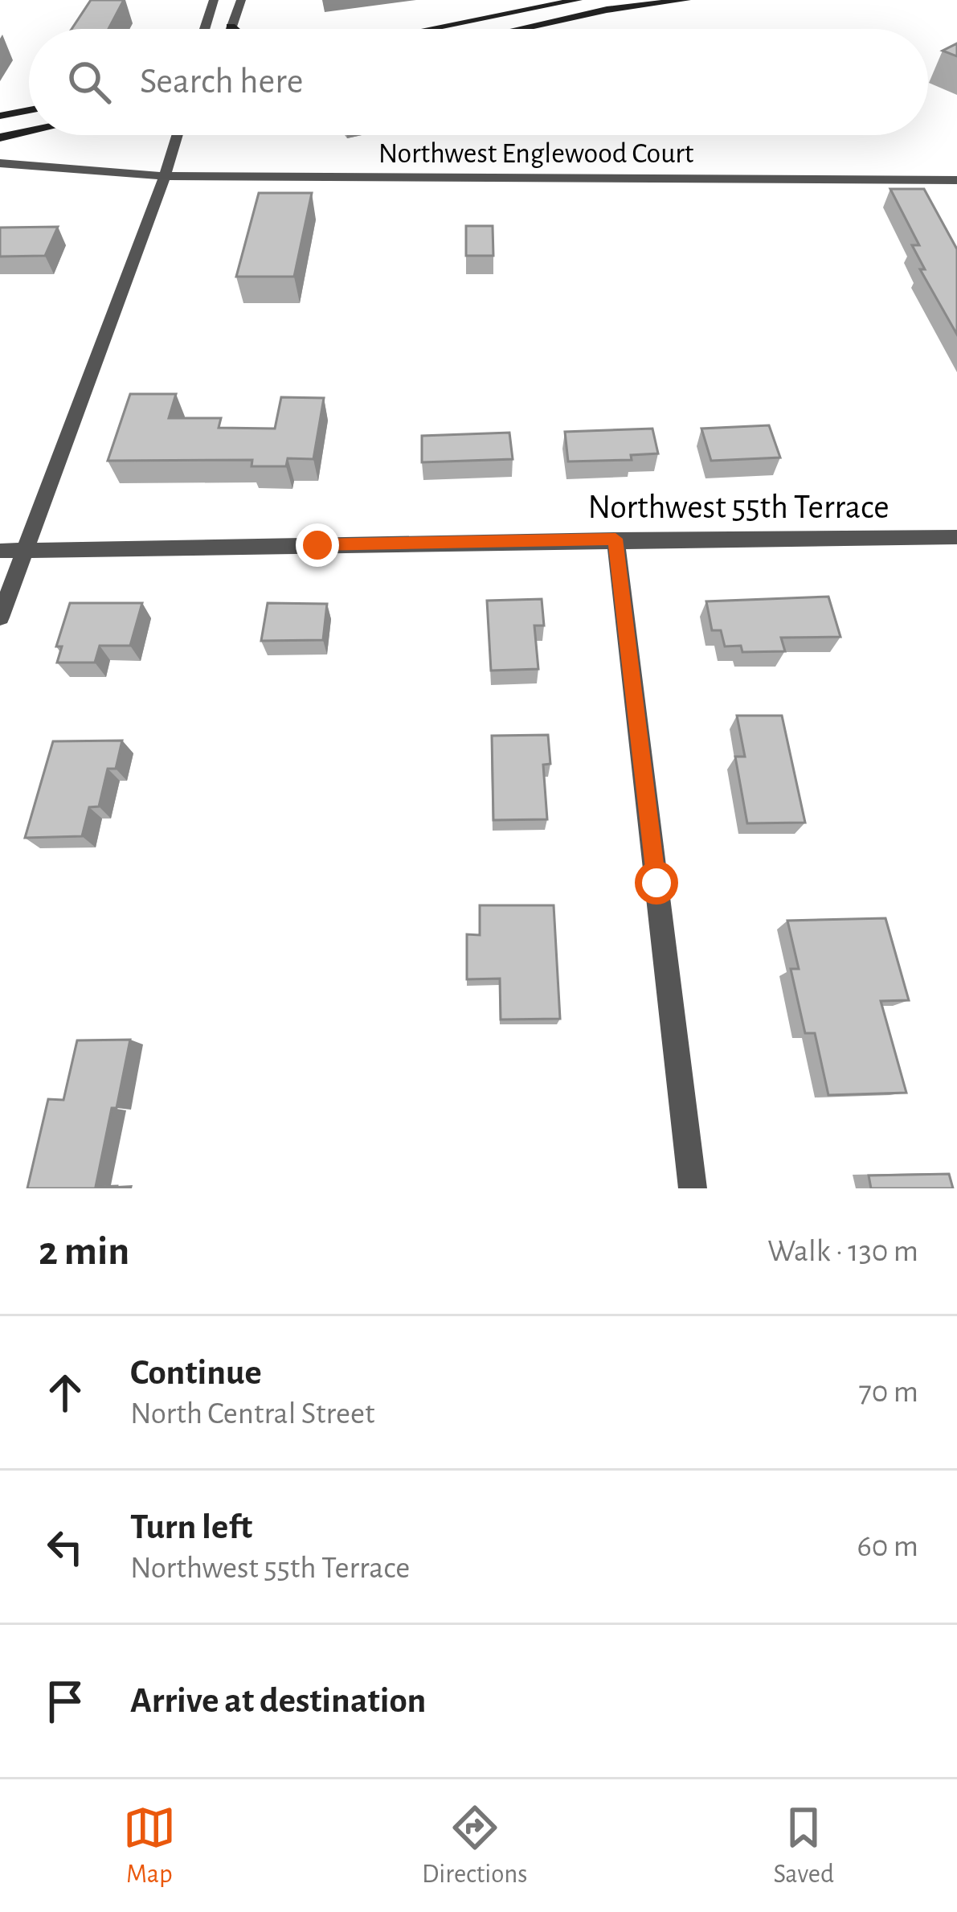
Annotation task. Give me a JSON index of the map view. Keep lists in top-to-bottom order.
{
  "streets": {
    "street": ["Northwest Englewood Court", "Northwest 55th Terrace"]
  },
  "page": {
    "search": "Search here",
    "heading": ["2 min", "Walk · 130 m"],
    "list": [
      ["Continue", "North Central Street", "70 m"],
      ["Turn left", "Northwest 55th Terrace", "60 m"],
      "Arrive at destination"
    ],
    "nav": ["Map", "Directions", "Saved"]
  }
}
